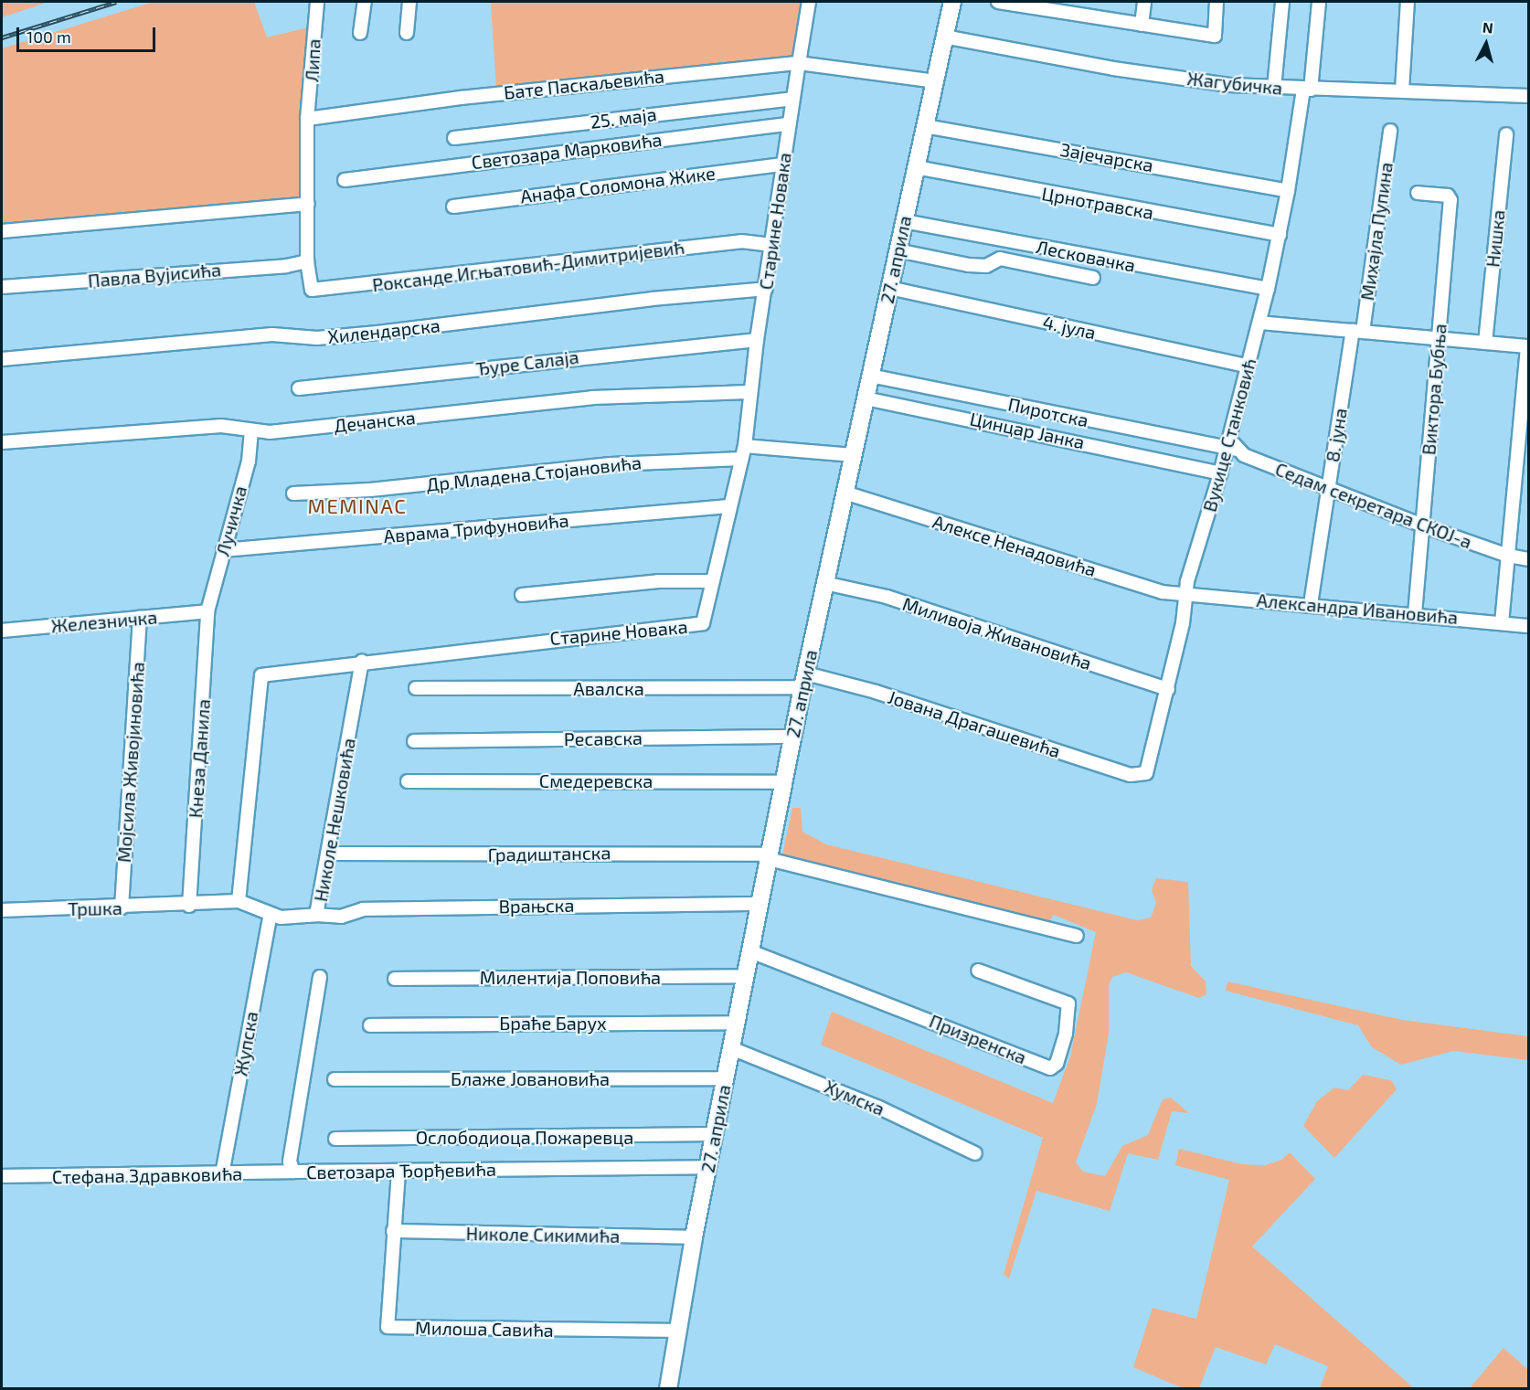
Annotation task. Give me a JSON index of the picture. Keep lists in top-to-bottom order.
{
  "streets": {
    "main road": ["27. априла"],
    "street": [
      "Липа",
      "Жагубичка",
      "Бате Паскаљевића",
      "25. маја",
      "Светозара Марковића",
      "Зајечарска",
      "Анафа Соломона Жике",
      "Црнотравска",
      "Старине Новака",
      "Михајла Пупина",
      "Нишка",
      "Лесковачка",
      "Роксанде Игњатовић-Димитријевић",
      "Павла Вујисића",
      "4. јула",
      "Хилендарска",
      "Ђуре Салаја",
      "Виктора Бубња",
      "Пиротска",
      "Дечанска",
      "Цинцар Јанка",
      "Вукице Станковић",
      "8. јуна",
      "Др Младена Стојановића",
      "Седам секретара СКОЈ-а",
      "Лучичка",
      "Аврама Трифуновића",
      "Алексе Ненадовића",
      "Александра Ивановића",
      "Железничка",
      "Миливоја Живановића",
      "Авалска",
      "Јована Драгашевића",
      "Ресавска",
      "Кнеза Данила",
      "Мојсила Живојиновића",
      "Смедеревска",
      "Николе Нешковића",
      "Градиштанска",
      "Врањска",
      "Тршка",
      "Милентија Поповића",
      "Браће Барух",
      "Призренска",
      "Жупска",
      "Блаже Јовановића",
      "Хумска",
      "Ослободиоца Пожаревца",
      "Светозара Ђорђевића",
      "Стефана Здравковића",
      "Николе Сикимића",
      "Милоша Савића"
    ]
  },
  "crossings": [
    ["Липа", "Бате Паскаљевића"],
    ["Липа", "Роксанде Игњатовић-Димитријевић"],
    ["Липа", "Павла Вујисића"],
    ["Жагубичка", "27. априла"],
    ["Жагубичка", "Вукице Станковић"],
    ["Бате Паскаљевића", "Старине Новака"],
    ["Бате Паскаљевића", "27. априла"],
    ["25. маја", "Старине Новака"],
    ["Светозара Марковића", "Старине Новака"],
    ["Зајечарска", "27. априла"],
    ["Зајечарска", "Вукице Станковић"],
    ["Анафа Соломона Жике", "Старине Новака"],
    ["Црнотравска", "27. априла"],
    ["Црнотравска", "Вукице Станковић"],
    ["Старине Новака", "Роксанде Игњатовић-Димитријевић"],
    ["Старине Новака", "Хилендарска"],
    ["Старине Новака", "Ђуре Салаја"],
    ["Старине Новака", "Дечанска"],
    ["Старине Новака", "Др Младена Стојановића"],
    ["Старине Новака", "Аврама Трифуновића"],
    ["Старине Новака", "Николе Нешковића"],
    ["Михајла Пупина", "8. јуна"],
    ["Лесковачка", "27. априла"],
    ["Лесковачка", "Вукице Станковић"],
    ["27. априла", "4. јула"],
    ["27. априла", "Пиротска"],
    ["27. априла", "Цинцар Јанка"],
    ["27. априла", "Др Младена Стојановића"],
    ["27. априла", "Алексе Ненадовића"],
    ["27. априла", "Миливоја Живановића"],
    ["27. априла", "Авалска"],
    ["27. априла", "Јована Драгашевића"],
    ["27. априла", "Ресавска"],
    ["27. априла", "Смедеревска"],
    ["27. априла", "Градиштанска"],
    ["27. априла", "Врањска"],
    ["27. априла", "Милентија Поповића"],
    ["27. априла", "Браће Барух"],
    ["27. априла", "Призренска"],
    ["27. априла", "Блаже Јовановића"],
    ["27. априла", "Хумска"],
    ["27. априла", "Ослободиоца Пожаревца"],
    ["27. априла", "Светозара Ђорђевића"],
    ["27. априла", "Николе Сикимића"],
    ["27. априла", "Милоша Савића"],
    ["Роксанде Игњатовић-Димитријевић", "Павла Вујисића"],
    ["4. јула", "Вукице Станковић"],
    ["Виктора Бубња", "Седам секретара СКОЈ-а"],
    ["Виктора Бубња", "Александра Ивановића"],
    ["Пиротска", "Вукице Станковић"],
    ["Пиротска", "Седам секретара СКОЈ-а"],
    ["Дечанска", "Лучичка"],
    ["Цинцар Јанка", "Вукице Станковић"],
    ["Вукице Станковић", "Седам секретара СКОЈ-а"],
    ["Вукице Станковић", "Алексе Ненадовића"],
    ["Вукице Станковић", "Александра Ивановића"],
    ["Вукице Станковић", "Миливоја Живановића"],
    ["Вукице Станковић", "Јована Драгашевића"],
    ["8. јуна", "Седам секретара СКОЈ-а"],
    ["8. јуна", "Александра Ивановића"],
    ["Лучичка", "Аврама Трифуновића"],
    ["Лучичка", "Железничка"],
    ["Лучичка", "Кнеза Данила"],
    ["Алексе Ненадовића", "Александра Ивановића"],
    ["Железничка", "Кнеза Данила"],
    ["Железничка", "Мојсила Живојиновића"],
    ["Авалска", "Јована Драгашевића"],
    ["Кнеза Данила", "Николе Нешковића"],
    ["Кнеза Данила", "Тршка"],
    ["Мојсила Живојиновића", "Тршка"],
    ["Николе Нешковића", "Градиштанска"],
    ["Николе Нешковића", "Врањска"],
    ["Николе Нешковића", "Тршка"],
    ["Николе Нешковића", "Жупска"],
    ["Жупска", "Стефана Здравковића"],
    ["Светозара Ђорђевића", "Стефана Здравковића"],
    ["Николе Сикимића", "Милоша Савића"]
  ],
  "districts": ["MEMINAC"],
  "scale_bar": "100 m",
  "north": "top"
}
